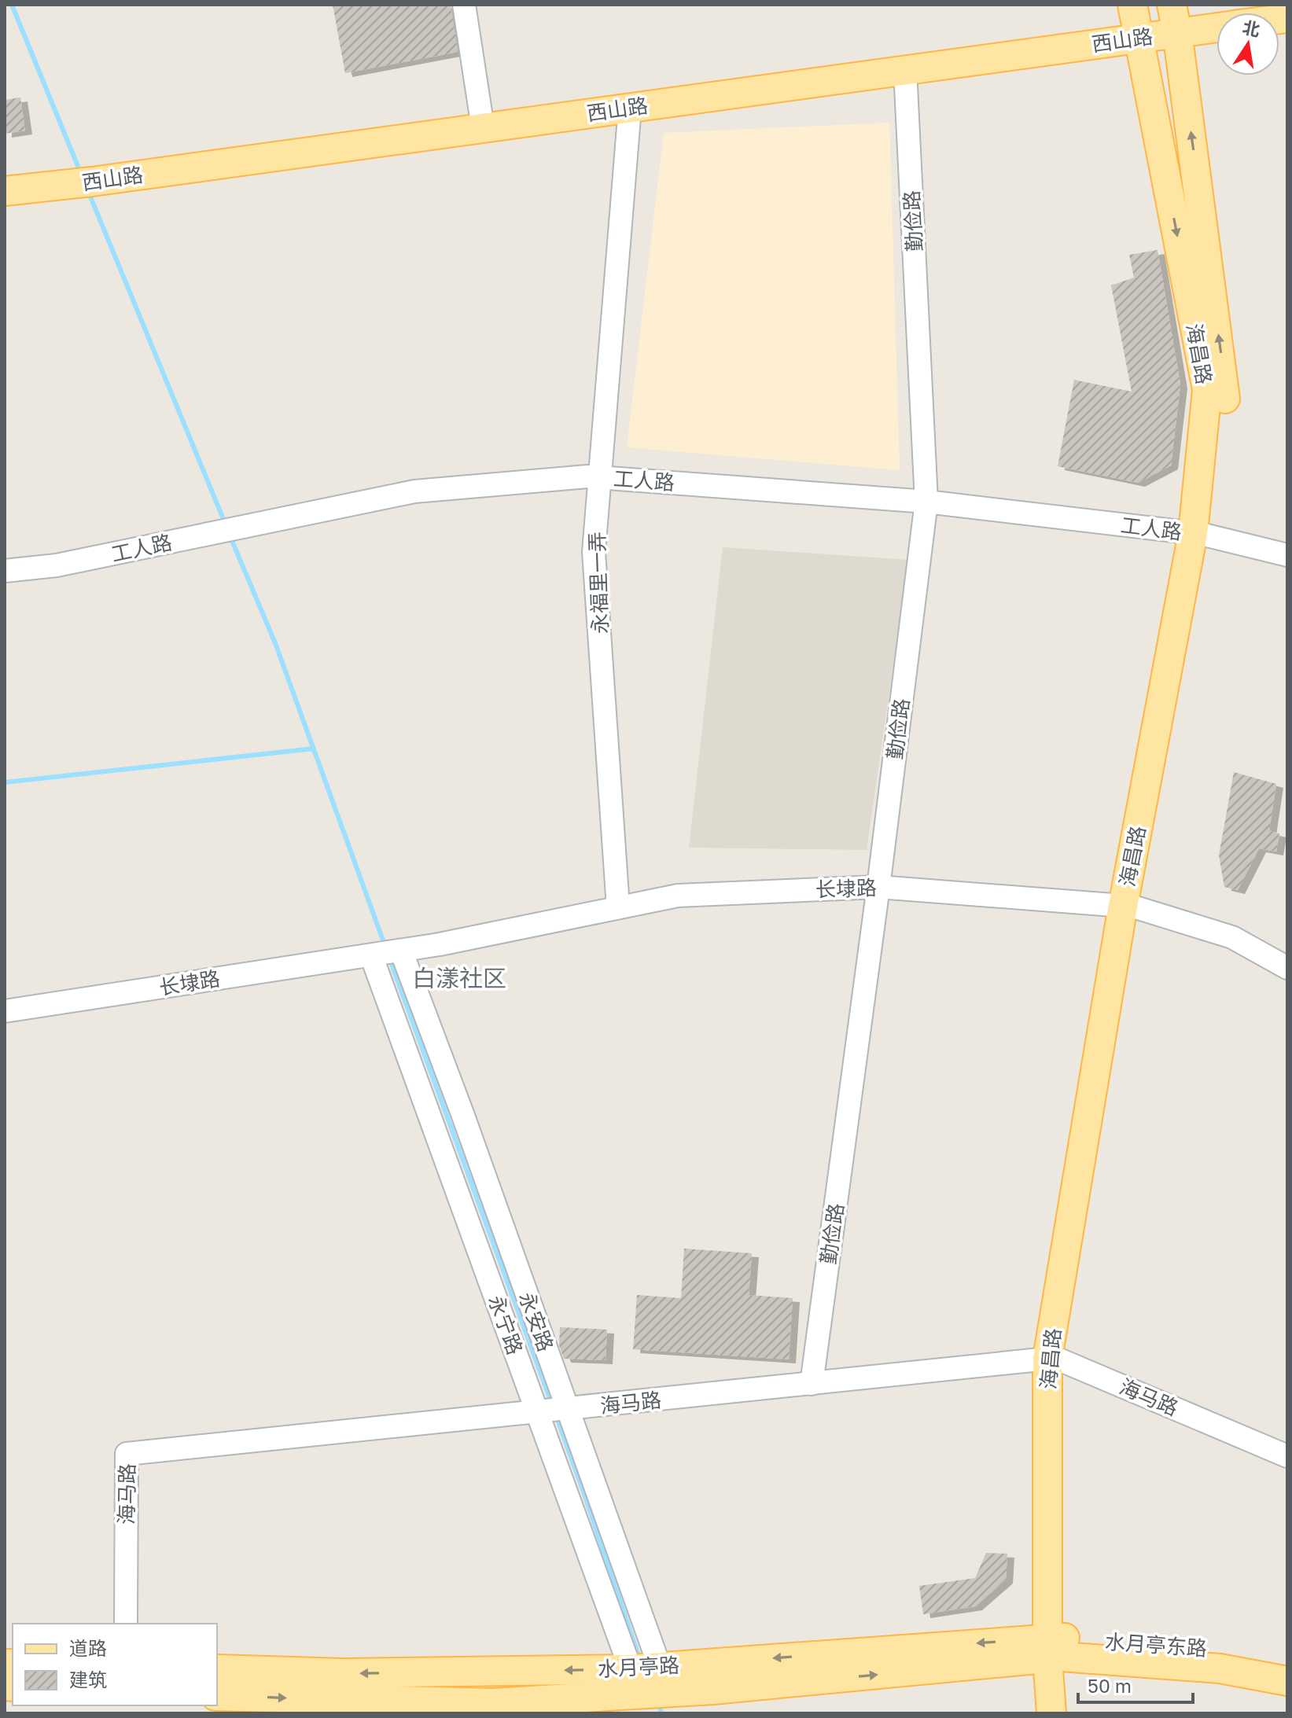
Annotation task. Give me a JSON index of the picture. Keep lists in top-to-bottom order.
{
  "streets": {
    "main road": [
      "西山路",
      "海昌路",
      "水月亭东路",
      "水月亭路"
    ],
    "street": [
      "勤俭路",
      "工人路",
      "永福里一弄",
      "长埭路",
      "永安路",
      "永宁路",
      "海马路"
    ]
  },
  "crossings": [
    ["西山路", "勤俭路"],
    ["西山路", "海昌路"],
    ["西山路", "永福里一弄"],
    ["勤俭路", "工人路"],
    ["勤俭路", "长埭路"],
    ["勤俭路", "海马路"],
    ["海昌路", "工人路"],
    ["海昌路", "长埭路"],
    ["海昌路", "海马路"],
    ["海昌路", "水月亭东路"],
    ["海昌路", "水月亭路"],
    ["工人路", "永福里一弄"],
    ["永福里一弄", "长埭路"],
    ["长埭路", "永安路"],
    ["长埭路", "永宁路"],
    ["永安路", "永宁路"],
    ["永安路", "海马路"],
    ["永安路", "水月亭路"],
    ["永宁路", "海马路"],
    ["永宁路", "水月亭路"],
    ["水月亭东路", "水月亭路"]
  ],
  "districts": ["白漾社区"],
  "legend": ["道路", "建筑"],
  "scale_bar": "50 m",
  "north": "top"
}
